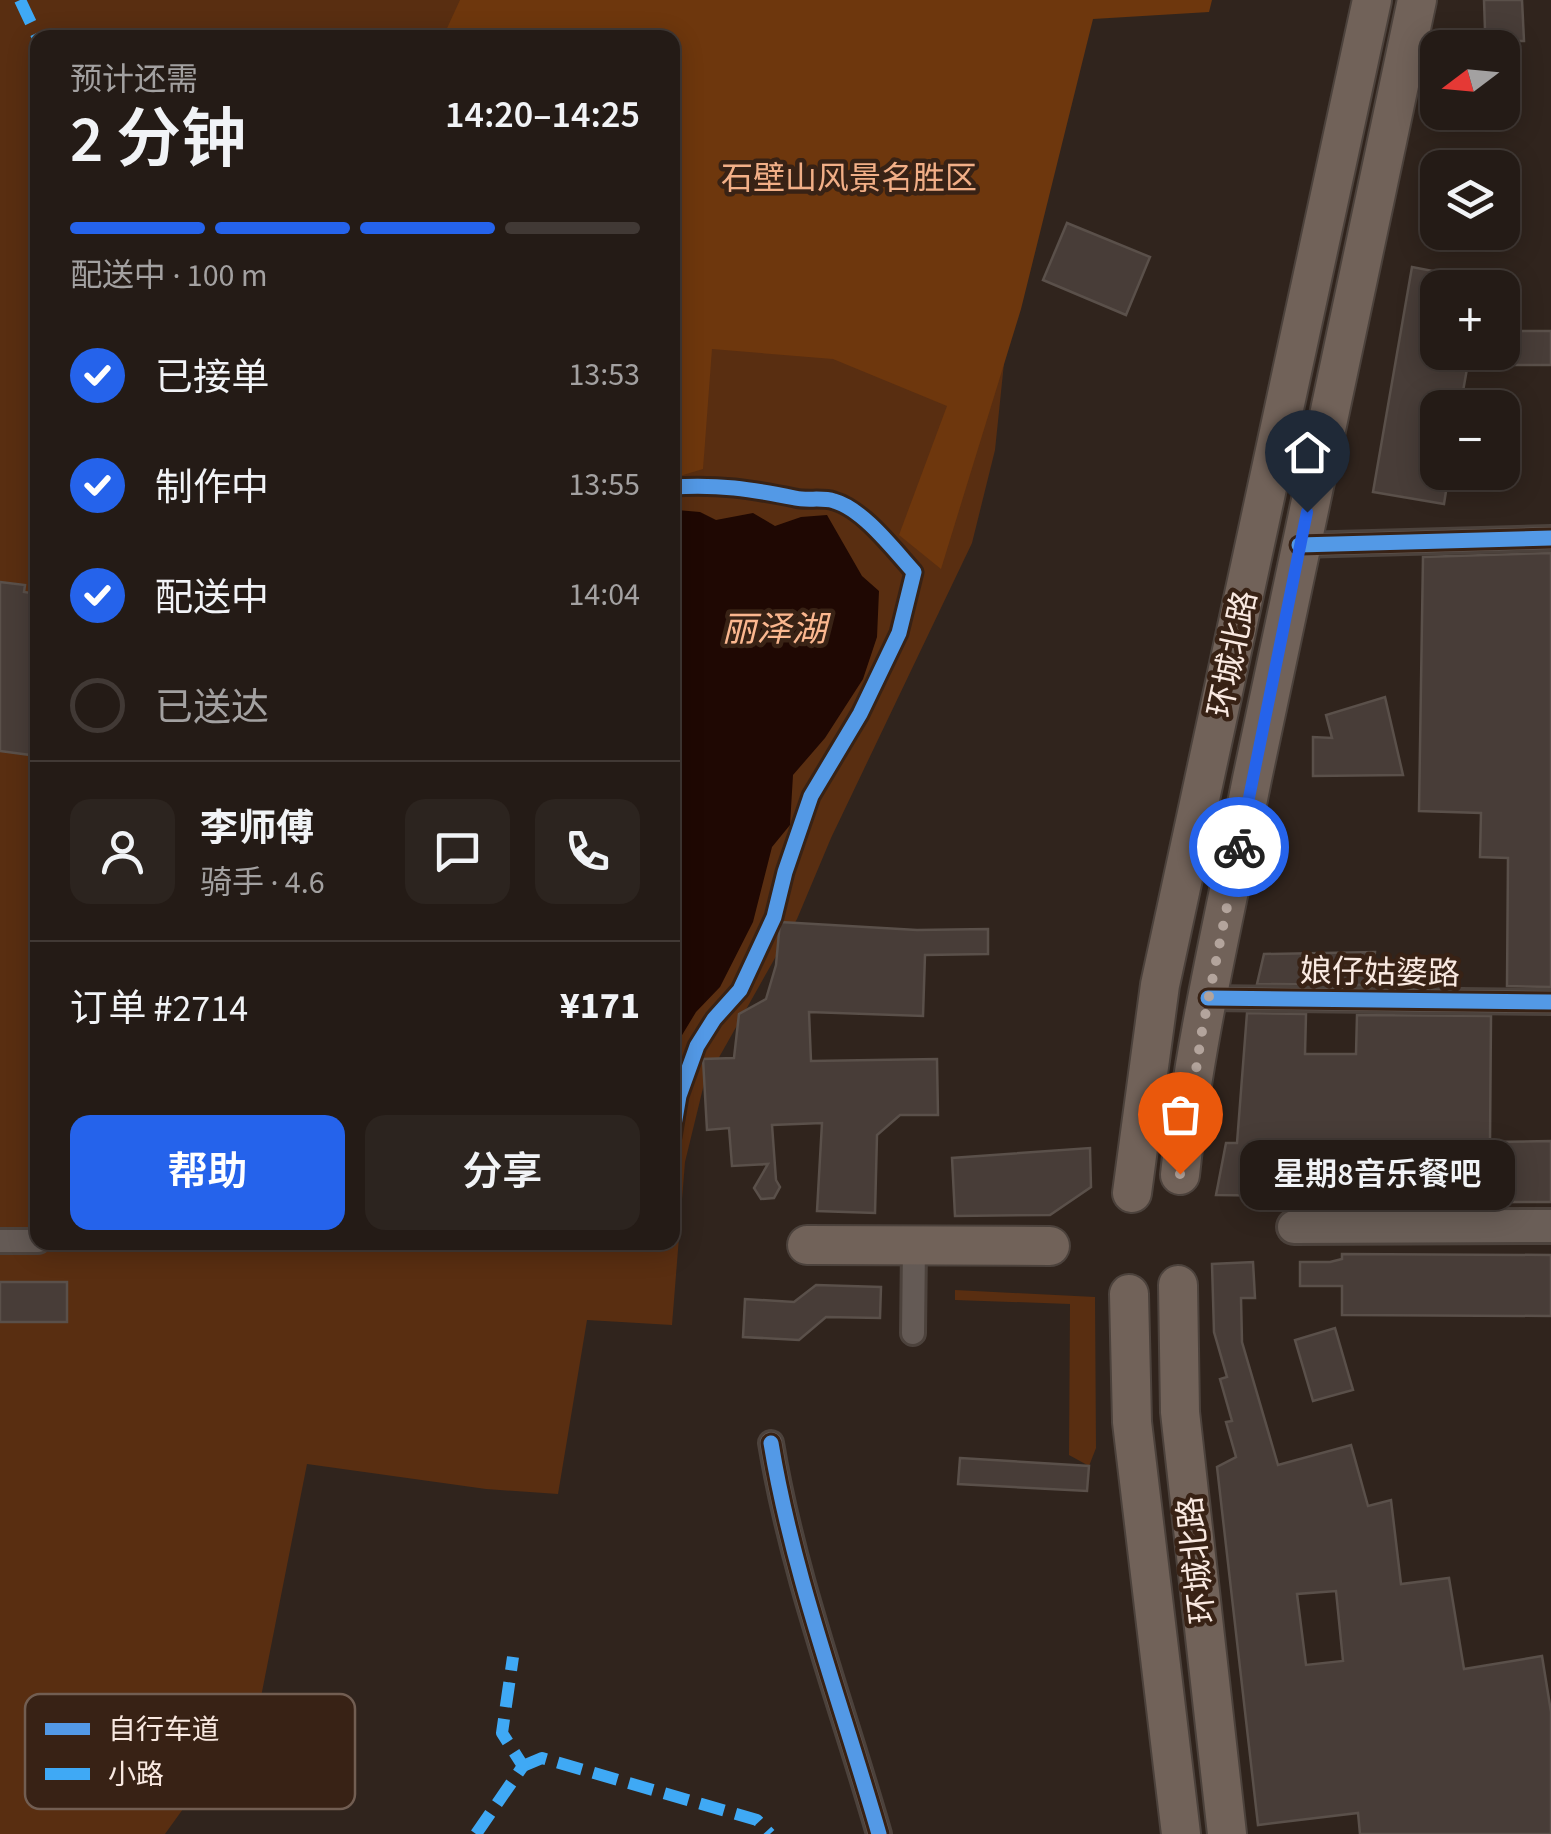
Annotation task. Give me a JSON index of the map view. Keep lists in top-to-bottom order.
{
  "streets": {
    "main road": ["环城北路"],
    "street": ["娘仔姑婆路"]
  },
  "crossings": [
    ["环城北路", "娘仔姑婆路"]
  ],
  "water": ["丽泽湖"],
  "parks": ["石壁山风景名胜区"],
  "places": ["星期8音乐餐吧"],
  "legend": ["自行车道", "小路"],
  "north": "left",
  "page": {
    "map_buttons": ["+", "−"],
    "heading": ["2 分钟", "预计还需", "14:20–14:25"],
    "panel": [
      "李师傅",
      "骑手 · 4.6",
      "订单 #2714",
      "¥171"
    ],
    "bar": "配送中 · 100 m",
    "list": [
      ["已接单", "13:53"],
      ["制作中", "13:55"],
      ["配送中", "14:04"],
      "已送达"
    ],
    "buttons": ["帮助", "分享"],
    "bubble": "星期8音乐餐吧"
  }
}
